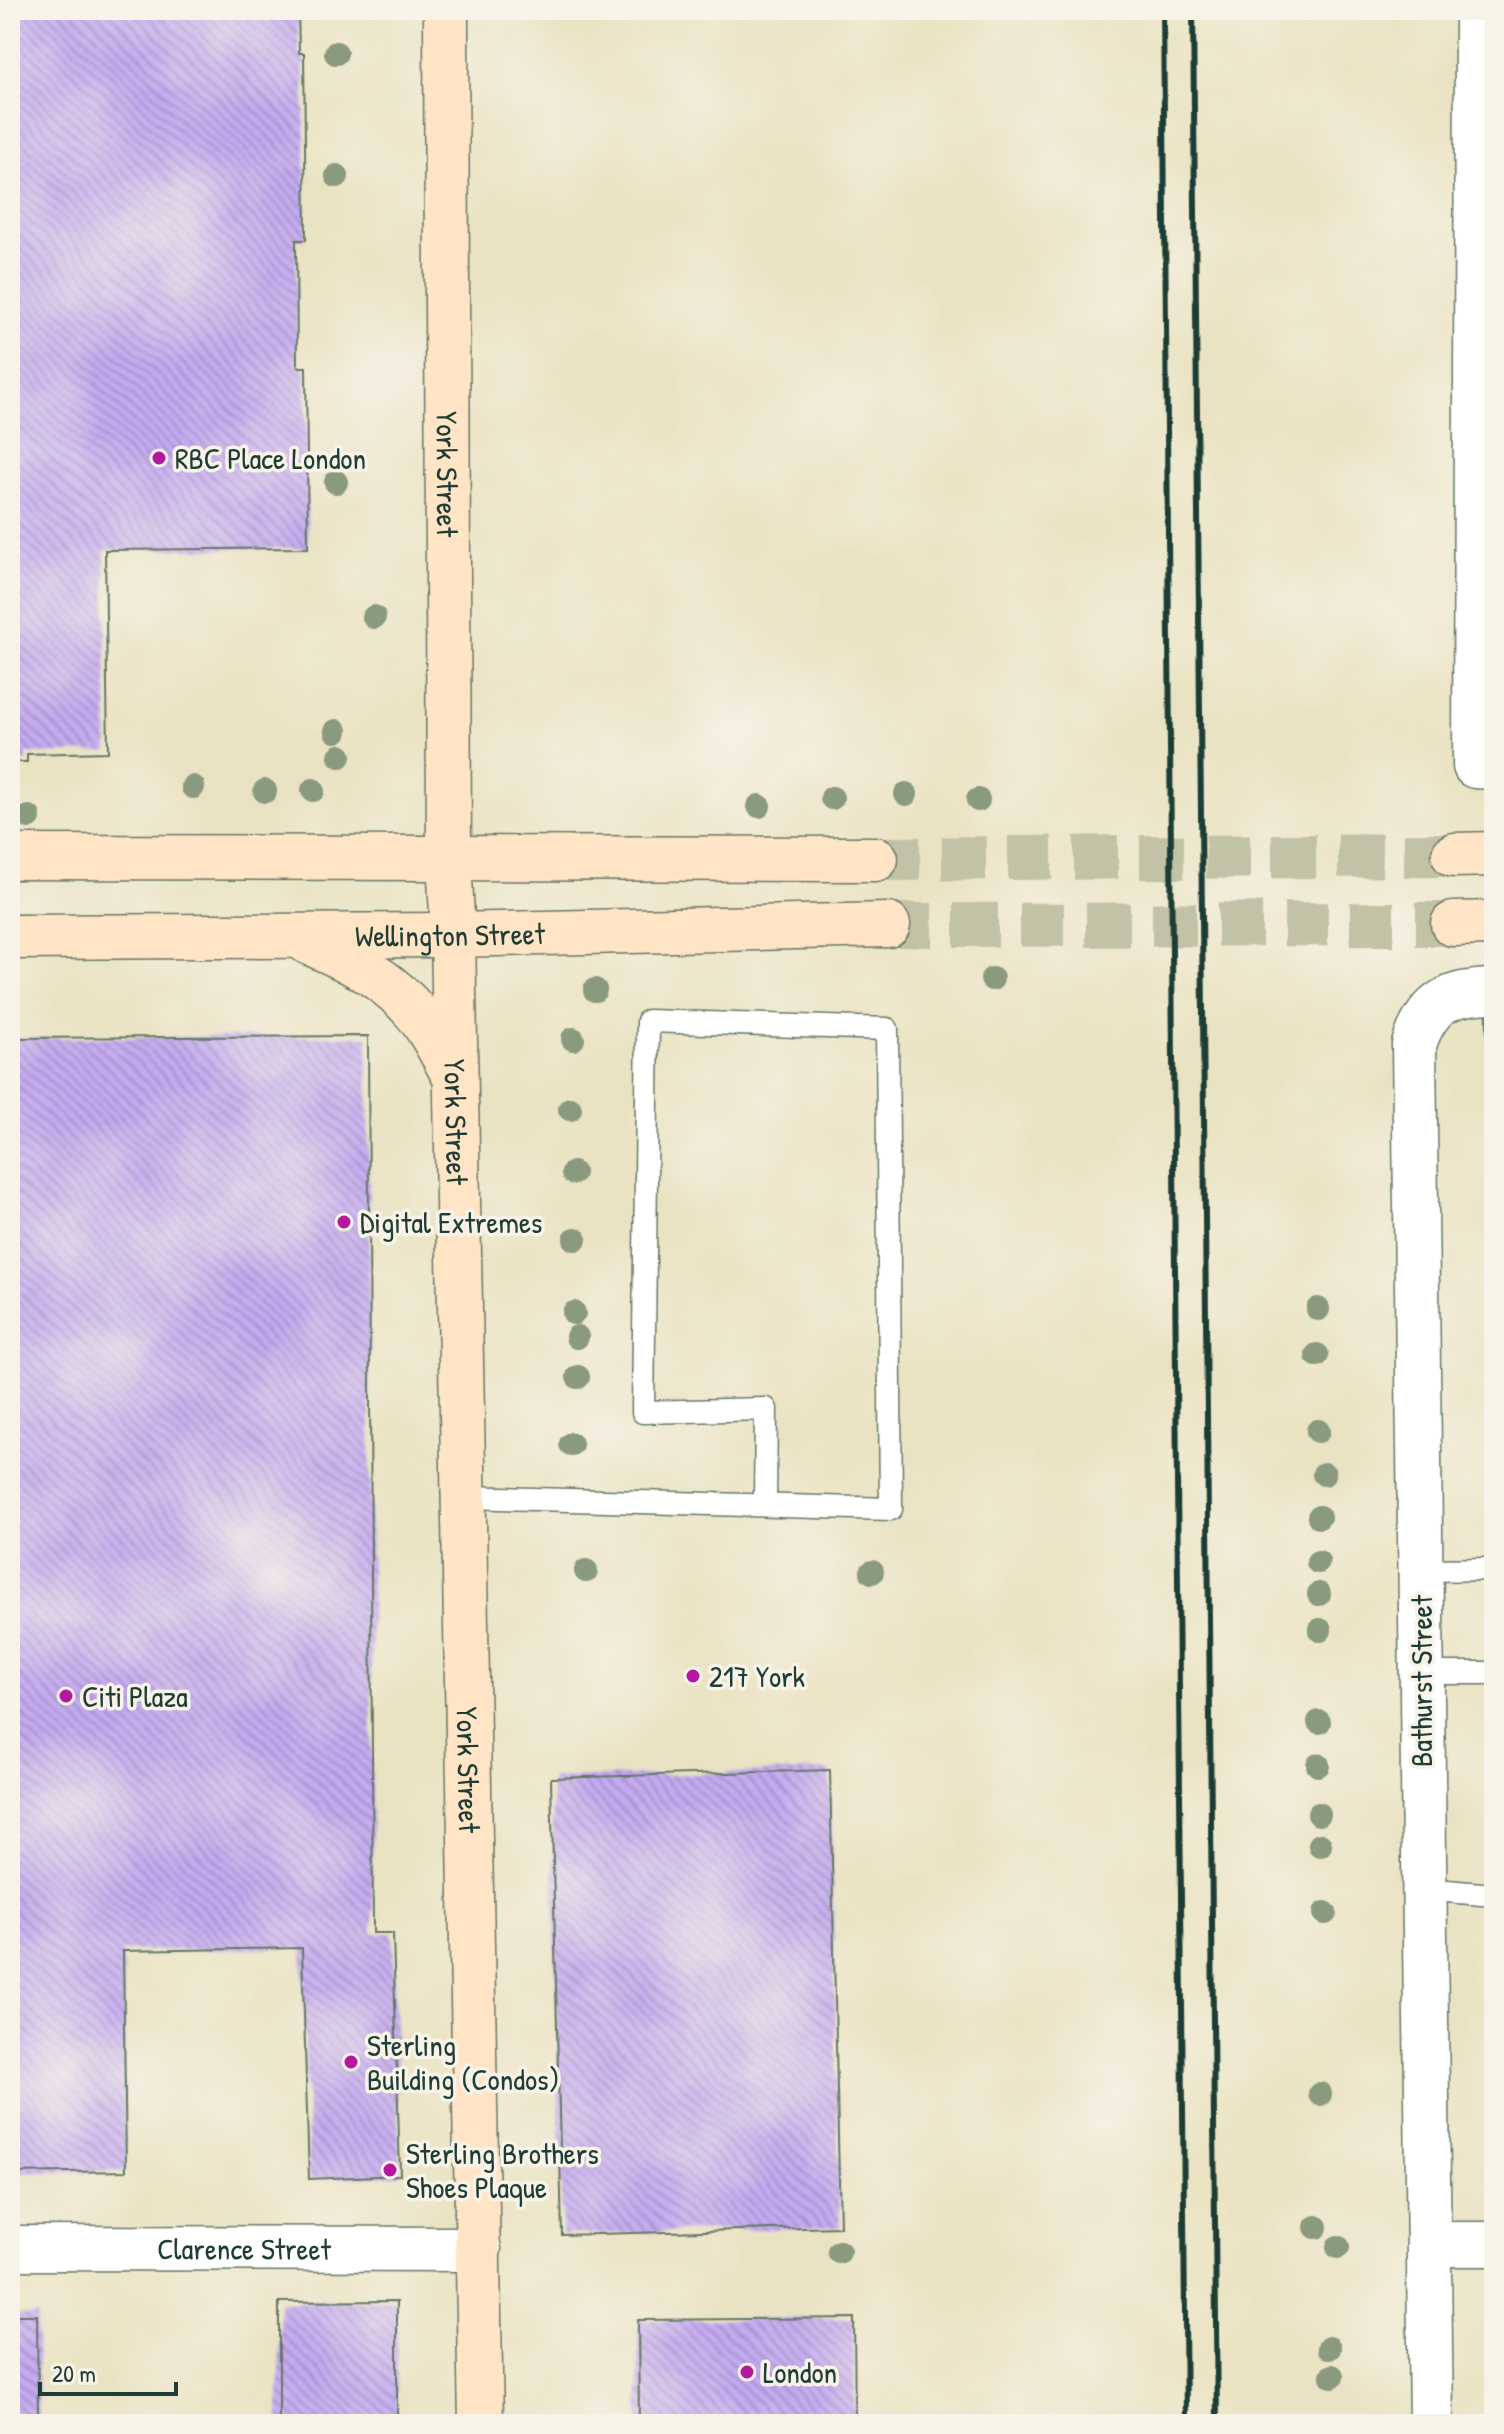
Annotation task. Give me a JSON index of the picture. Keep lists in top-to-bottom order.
{
  "streets": {
    "main road": ["York Street", "Wellington Street"],
    "street": ["Bathurst Street", "Clarence Street"]
  },
  "crossings": [
    ["York Street", "Wellington Street"],
    ["York Street", "Clarence Street"]
  ],
  "places": [
    "RBC Place London",
    "Digital Extremes",
    "217 York",
    "Citi Plaza",
    "Sterling Building (Condos)",
    "Sterling Brothers Shoes Plaque",
    "London"
  ],
  "scale_bar": "20 m"
}
